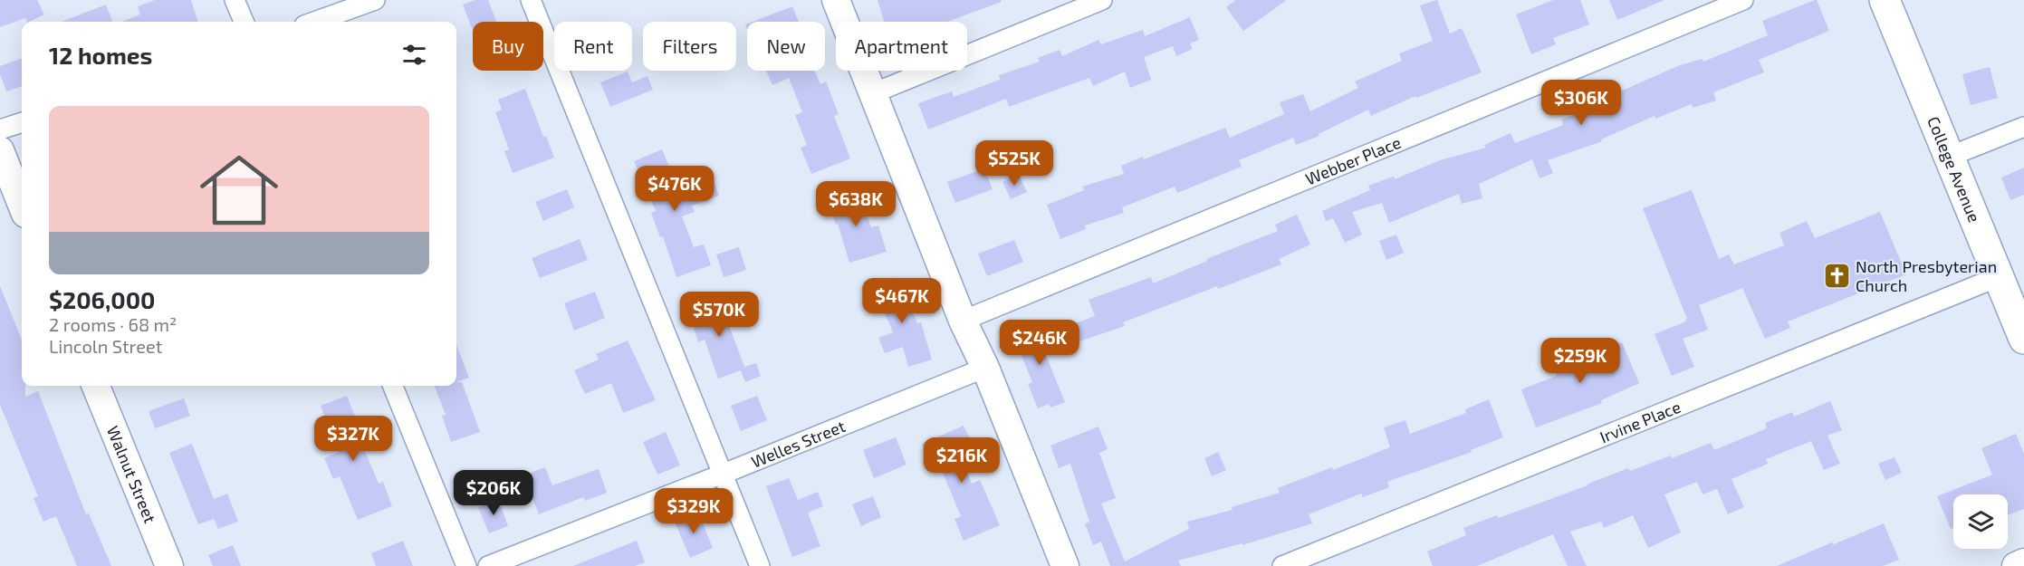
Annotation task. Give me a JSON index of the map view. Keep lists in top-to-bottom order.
{
  "streets": {
    "main road": ["College Avenue"],
    "street": [
      "Webber Place",
      "Irvine Place",
      "Welles Street",
      "Walnut Street"
    ]
  },
  "crossings": [
    ["College Avenue", "Irvine Place"]
  ],
  "places": {
    "church": ["North Presbyterian Church"]
  },
  "page": {
    "chip": [
      "Buy",
      "Rent",
      "Filters",
      "New",
      "Apartment"
    ],
    "heading": "12 homes",
    "price": [
      "$306K",
      "$525K",
      "$476K",
      "$638K",
      "$467K",
      "$570K",
      "$246K",
      "$259K",
      "$327K",
      "$216K",
      "$206K",
      "$329K"
    ],
    "list": [
      {
        "name": "$206,000",
        "note": "2 rooms · 68 m² · Lincoln Street"
      }
    ]
  }
}
